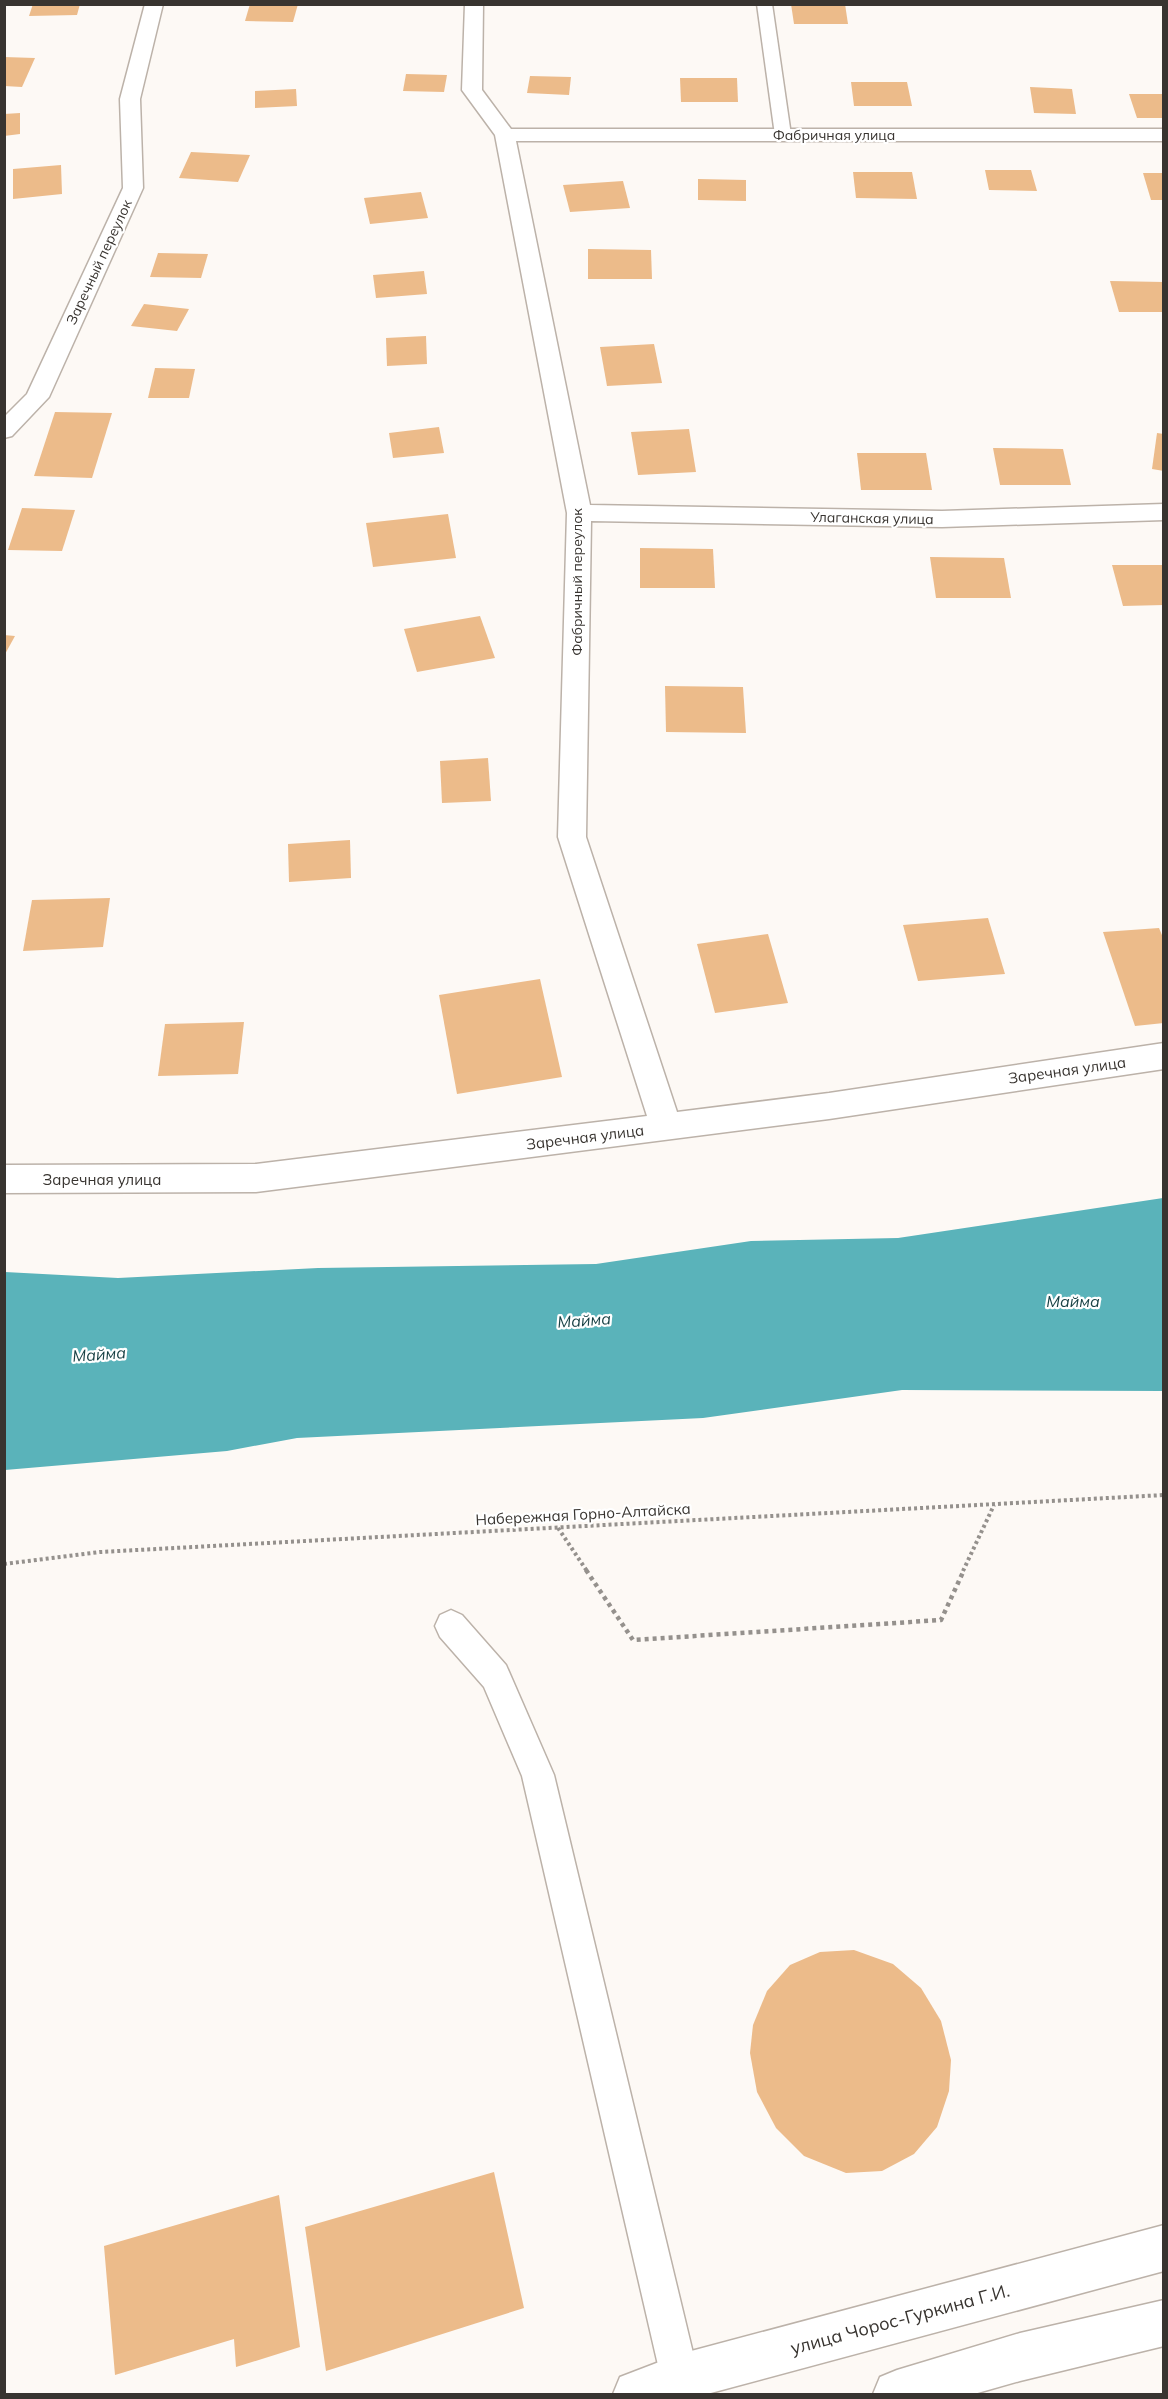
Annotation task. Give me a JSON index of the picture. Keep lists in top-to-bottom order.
{
  "streets": {
    "street": [
      "Фабричная улица",
      "Заречный переулок",
      "Улаганская улица",
      "Фабричный переулок",
      "Заречная улица",
      "улица Чорос-Гуркина Г.И."
    ],
    "path": ["Набережная Горно-Алтайска"]
  },
  "crossings": [
    ["Фабричная улица", "Фабричный переулок"],
    ["Улаганская улица", "Фабричный переулок"],
    ["Фабричный переулок", "Заречная улица"]
  ],
  "water": ["Майма"]
}
